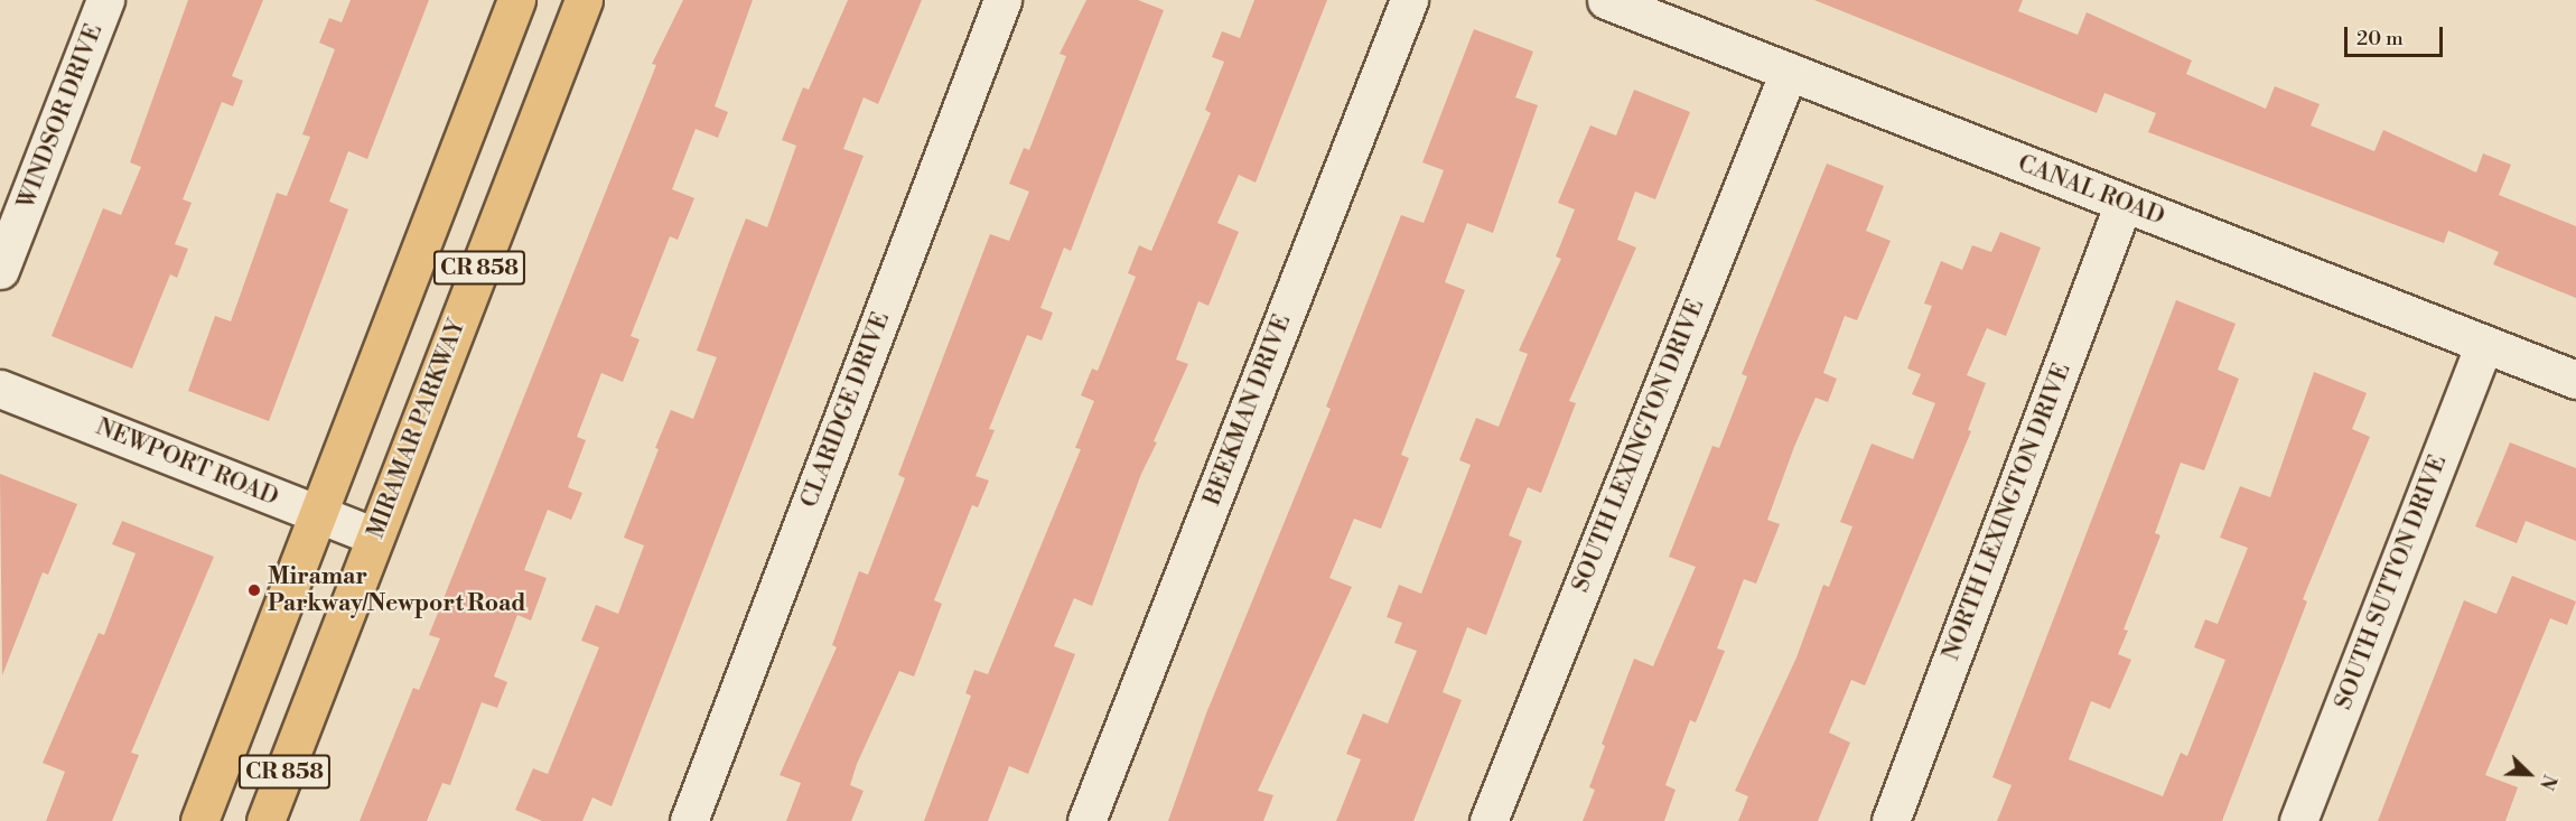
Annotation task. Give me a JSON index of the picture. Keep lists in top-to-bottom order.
{
  "streets": {
    "main road": ["CR 858", "MIRAMAR PARKWAY"],
    "street": [
      "WINDSOR DRIVE",
      "CANAL ROAD",
      "CLARIDGE DRIVE",
      "BEEKMAN DRIVE",
      "SOUTH LEXINGTON DRIVE",
      "NEWPORT ROAD",
      "NORTH LEXINGTON DRIVE",
      "SOUTH SUTTON DRIVE"
    ]
  },
  "crossings": [
    ["CANAL ROAD", "SOUTH LEXINGTON DRIVE"],
    ["CANAL ROAD", "NORTH LEXINGTON DRIVE"],
    ["CANAL ROAD", "SOUTH SUTTON DRIVE"],
    ["CR 858", "NEWPORT ROAD"],
    ["MIRAMAR PARKWAY", "NEWPORT ROAD"]
  ],
  "places": ["Miramar Parkway/Newport Road"],
  "scale_bar": "20 m",
  "north": "bottom right"
}
